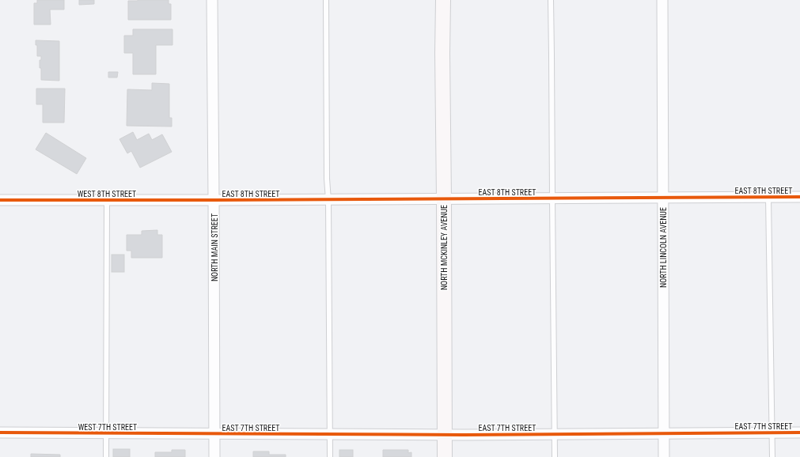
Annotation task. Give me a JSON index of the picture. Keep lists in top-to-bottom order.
{
  "streets": {
    "main road": ["NORTH MCKINLEY AVENUE"],
    "street": [
      "EAST 8TH STREET",
      "WEST 8TH STREET",
      "NORTH MAIN STREET",
      "NORTH LINCOLN AVENUE",
      "EAST 7TH STREET",
      "WEST 7TH STREET"
    ]
  },
  "crossings": [
    ["EAST 8TH STREET", "WEST 8TH STREET"],
    ["EAST 8TH STREET", "NORTH MAIN STREET"],
    ["EAST 8TH STREET", "NORTH MCKINLEY AVENUE"],
    ["EAST 8TH STREET", "NORTH LINCOLN AVENUE"],
    ["WEST 8TH STREET", "NORTH MAIN STREET"],
    ["NORTH MAIN STREET", "EAST 7TH STREET"],
    ["NORTH MAIN STREET", "WEST 7TH STREET"],
    ["NORTH MCKINLEY AVENUE", "EAST 7TH STREET"],
    ["NORTH LINCOLN AVENUE", "EAST 7TH STREET"],
    ["EAST 7TH STREET", "WEST 7TH STREET"]
  ]
}
